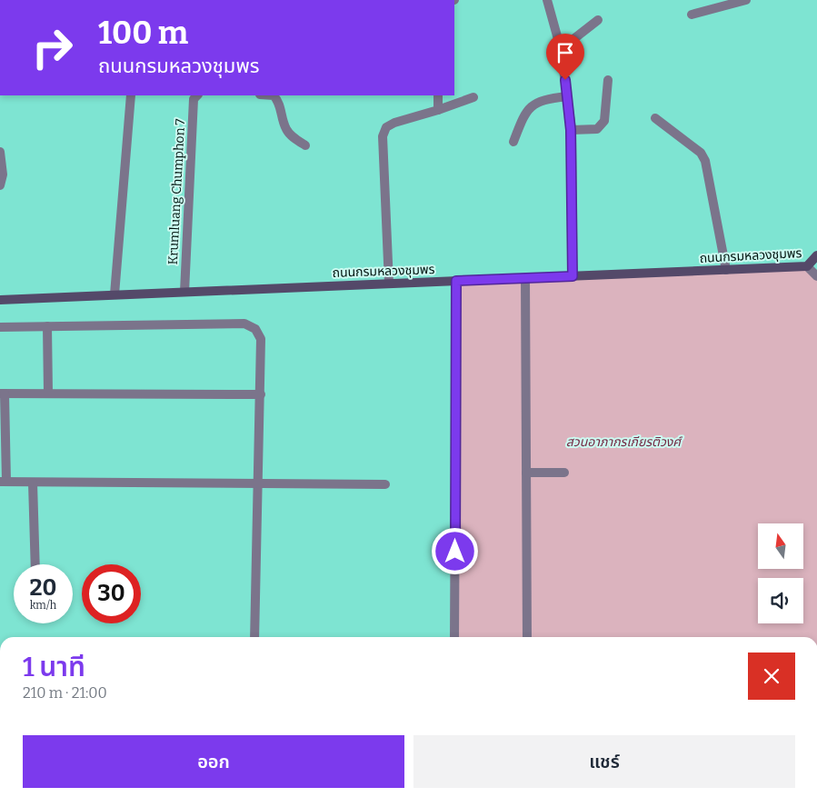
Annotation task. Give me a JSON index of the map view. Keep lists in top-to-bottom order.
{
  "streets": {
    "street": ["Krumluang Chumphon 7", "ถนนกรมหลวงชุมพร"]
  },
  "crossings": [
    ["Krumluang Chumphon 7", "ถนนกรมหลวงชุมพร"]
  ],
  "parks": ["สวนอาภากรเกียรติวงศ์"],
  "north": "top",
  "page": {
    "turn": ["100 m", "ถนนกรมหลวงชุมพร"],
    "speed": "20 km/h",
    "limit": "30",
    "heading": ["1 นาที", "210 m · 21:00"],
    "buttons": ["ออก", "แชร์"]
  }
}
